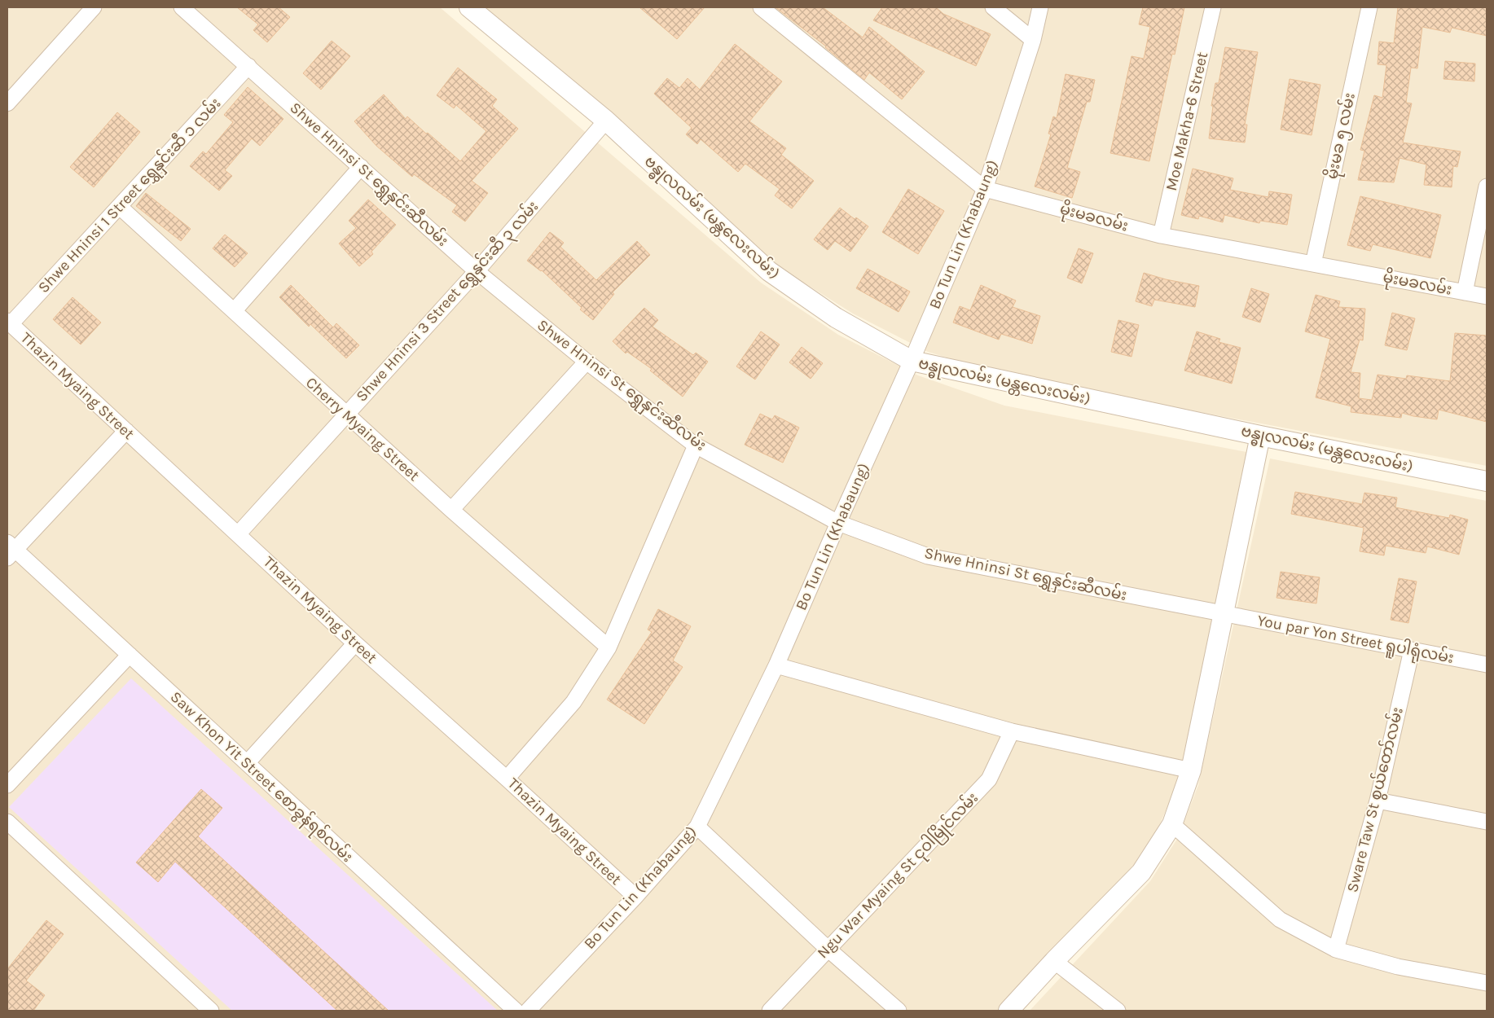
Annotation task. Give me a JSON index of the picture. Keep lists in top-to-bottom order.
{
  "streets": {
    "street": [
      "Moe Makha-6 Street",
      "မိုးမခ ၅ လမ်း",
      "Shwe Hninsi St ရွှေနှင်းဆီလမ်း",
      "Shwe Hninsi 1 Street ရွှေနှင်းဆီ ၁ လမ်း",
      "ဗန္ဓုလလမ်း (မန္တလေးလမ်း)",
      "မိုးမခလမ်း",
      "Bo Tun Lin (Khabaung)",
      "Shwe Hninsi 3 Street ရွှေနှင်းဆီ ၃ လမ်း",
      "Thazin Myaing Street",
      "Cherry Myaing Street",
      "You par Yon Street ရူပါရုံလမ်း",
      "Saw Khon Yit Street စောခွန်ရစ်လမ်း",
      "Sware Taw St စွယ်တော်လမ်း",
      "Ngu War Myaing St ငုဝါမြိုင်လမ်း"
    ]
  },
  "crossings": [
    ["Moe Makha-6 Street", "မိုးမခလမ်း"],
    ["မိုးမခ ၅ လမ်း", "မိုးမခလမ်း"],
    ["Shwe Hninsi St ရွှေနှင်းဆီလမ်း", "Shwe Hninsi 1 Street ရွှေနှင်းဆီ ၁ လမ်း"],
    ["Shwe Hninsi St ရွှေနှင်းဆီလမ်း", "Bo Tun Lin (Khabaung)"],
    ["Shwe Hninsi St ရွှေနှင်းဆီလမ်း", "Shwe Hninsi 3 Street ရွှေနှင်းဆီ ၃ လမ်း"],
    ["Shwe Hninsi St ရွှေနှင်းဆီလမ်း", "You par Yon Street ရူပါရုံလမ်း"],
    ["Shwe Hninsi 1 Street ရွှေနှင်းဆီ ၁ လမ်း", "Thazin Myaing Street"],
    ["Shwe Hninsi 1 Street ရွှေနှင်းဆီ ၁ လမ်း", "Cherry Myaing Street"],
    ["ဗန္ဓုလလမ်း (မန္တလေးလမ်း)", "Bo Tun Lin (Khabaung)"],
    ["ဗန္ဓုလလမ်း (မန္တလေးလမ်း)", "Shwe Hninsi 3 Street ရွှေနှင်းဆီ ၃ လမ်း"],
    ["မိုးမခလမ်း", "Bo Tun Lin (Khabaung)"],
    ["Bo Tun Lin (Khabaung)", "Thazin Myaing Street"],
    ["Shwe Hninsi 3 Street ရွှေနှင်းဆီ ၃ လမ်း", "Thazin Myaing Street"],
    ["Shwe Hninsi 3 Street ရွှေနှင်းဆီ ၃ လမ်း", "Cherry Myaing Street"],
    ["You par Yon Street ရူပါရုံလမ်း", "Sware Taw St စွယ်တော်လမ်း"]
  ]
}
